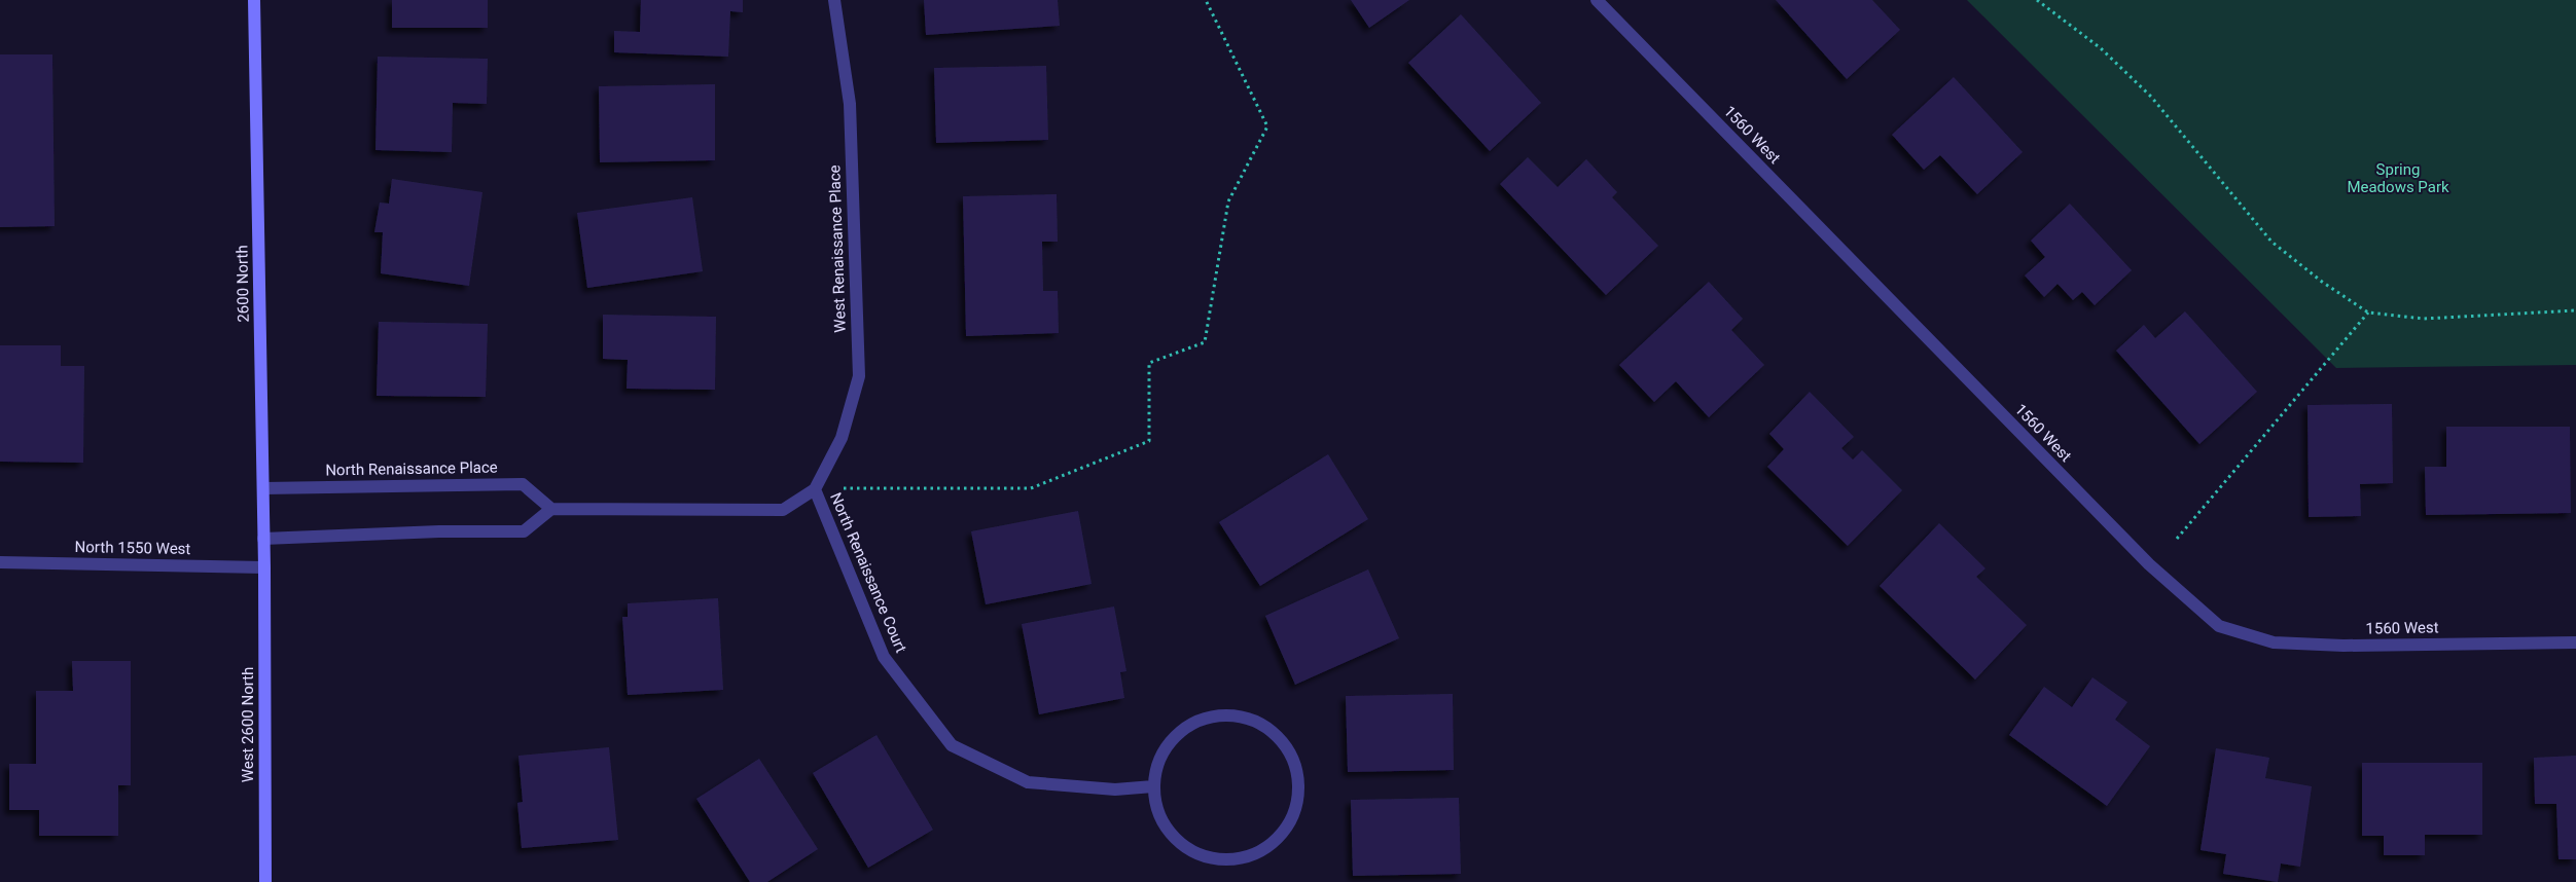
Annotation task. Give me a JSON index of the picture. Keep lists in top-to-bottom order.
{
  "streets": {
    "street": [
      "1560 West",
      "West Renaissance Place",
      "2600 North",
      "North Renaissance Place",
      "North 1550 West",
      "North Renaissance Court",
      "West 2600 North"
    ]
  },
  "crossings": [
    ["West Renaissance Place", "North Renaissance Court"],
    ["2600 North", "North Renaissance Place"],
    ["2600 North", "North 1550 West"],
    ["2600 North", "West 2600 North"],
    ["North 1550 West", "West 2600 North"]
  ],
  "parks": ["Spring Meadows Park"]
}
